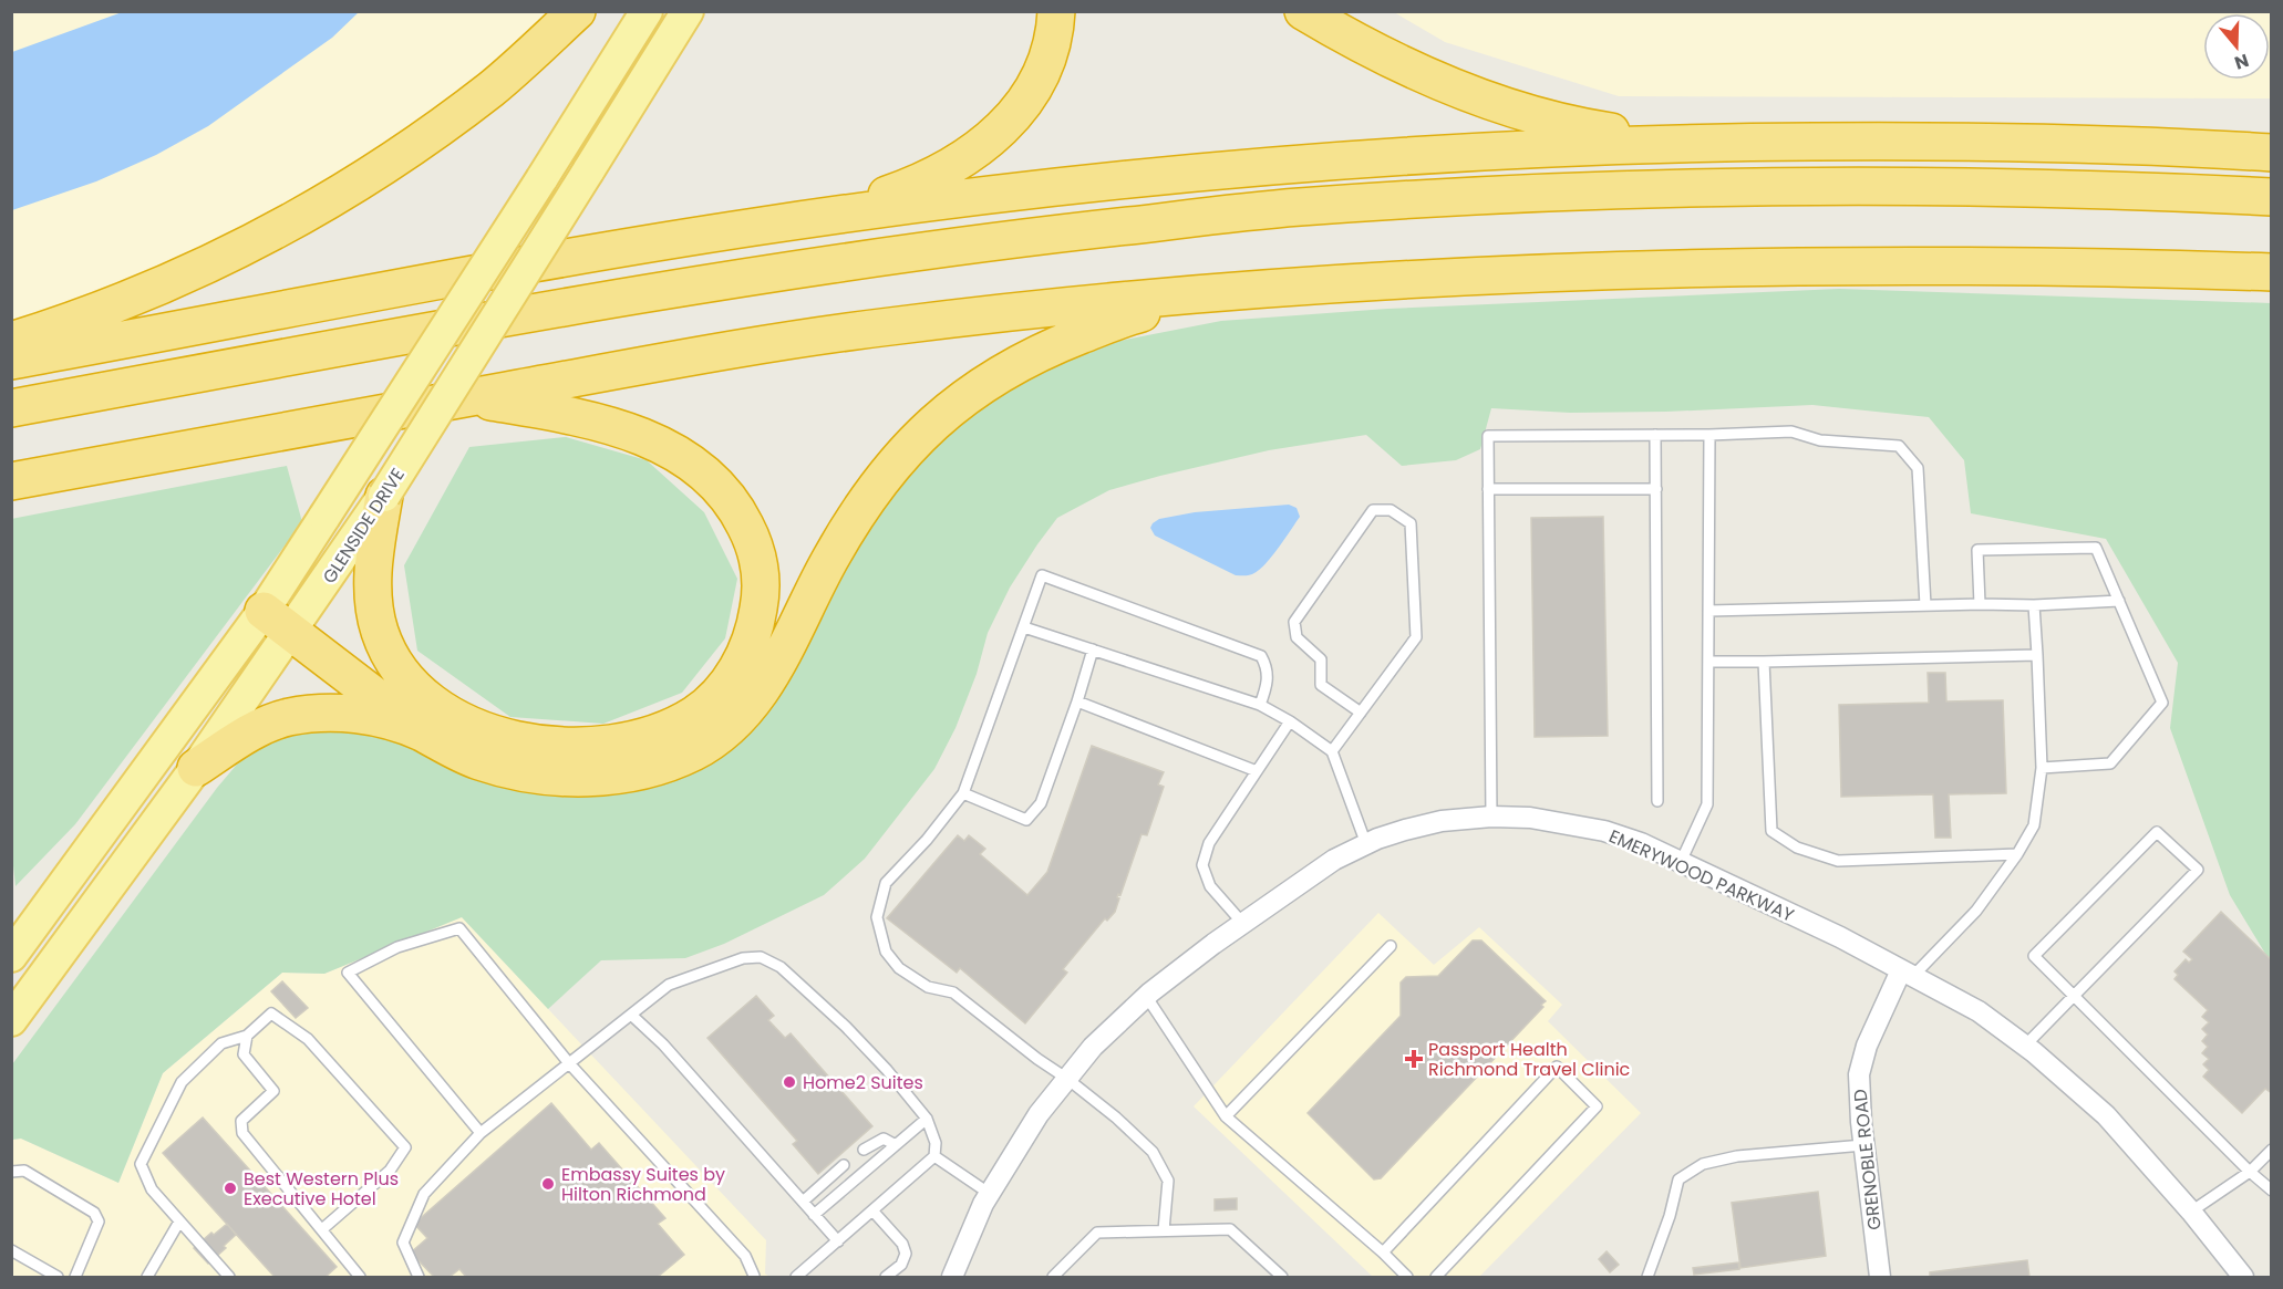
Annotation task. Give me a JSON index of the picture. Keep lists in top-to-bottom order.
{
  "streets": {
    "main road": ["GLENSIDE DRIVE"],
    "street": ["EMERYWOOD PARKWAY", "GRENOBLE ROAD"]
  },
  "crossings": [
    ["EMERYWOOD PARKWAY", "GRENOBLE ROAD"]
  ],
  "places": {
    "health": ["Passport Health Richmond Travel Clinic"],
    "other": ["Home2 Suites", "Embassy Suites by Hilton Richmond", "Best Western Plus Executive Hotel"]
  },
  "north": "bottom"
}
